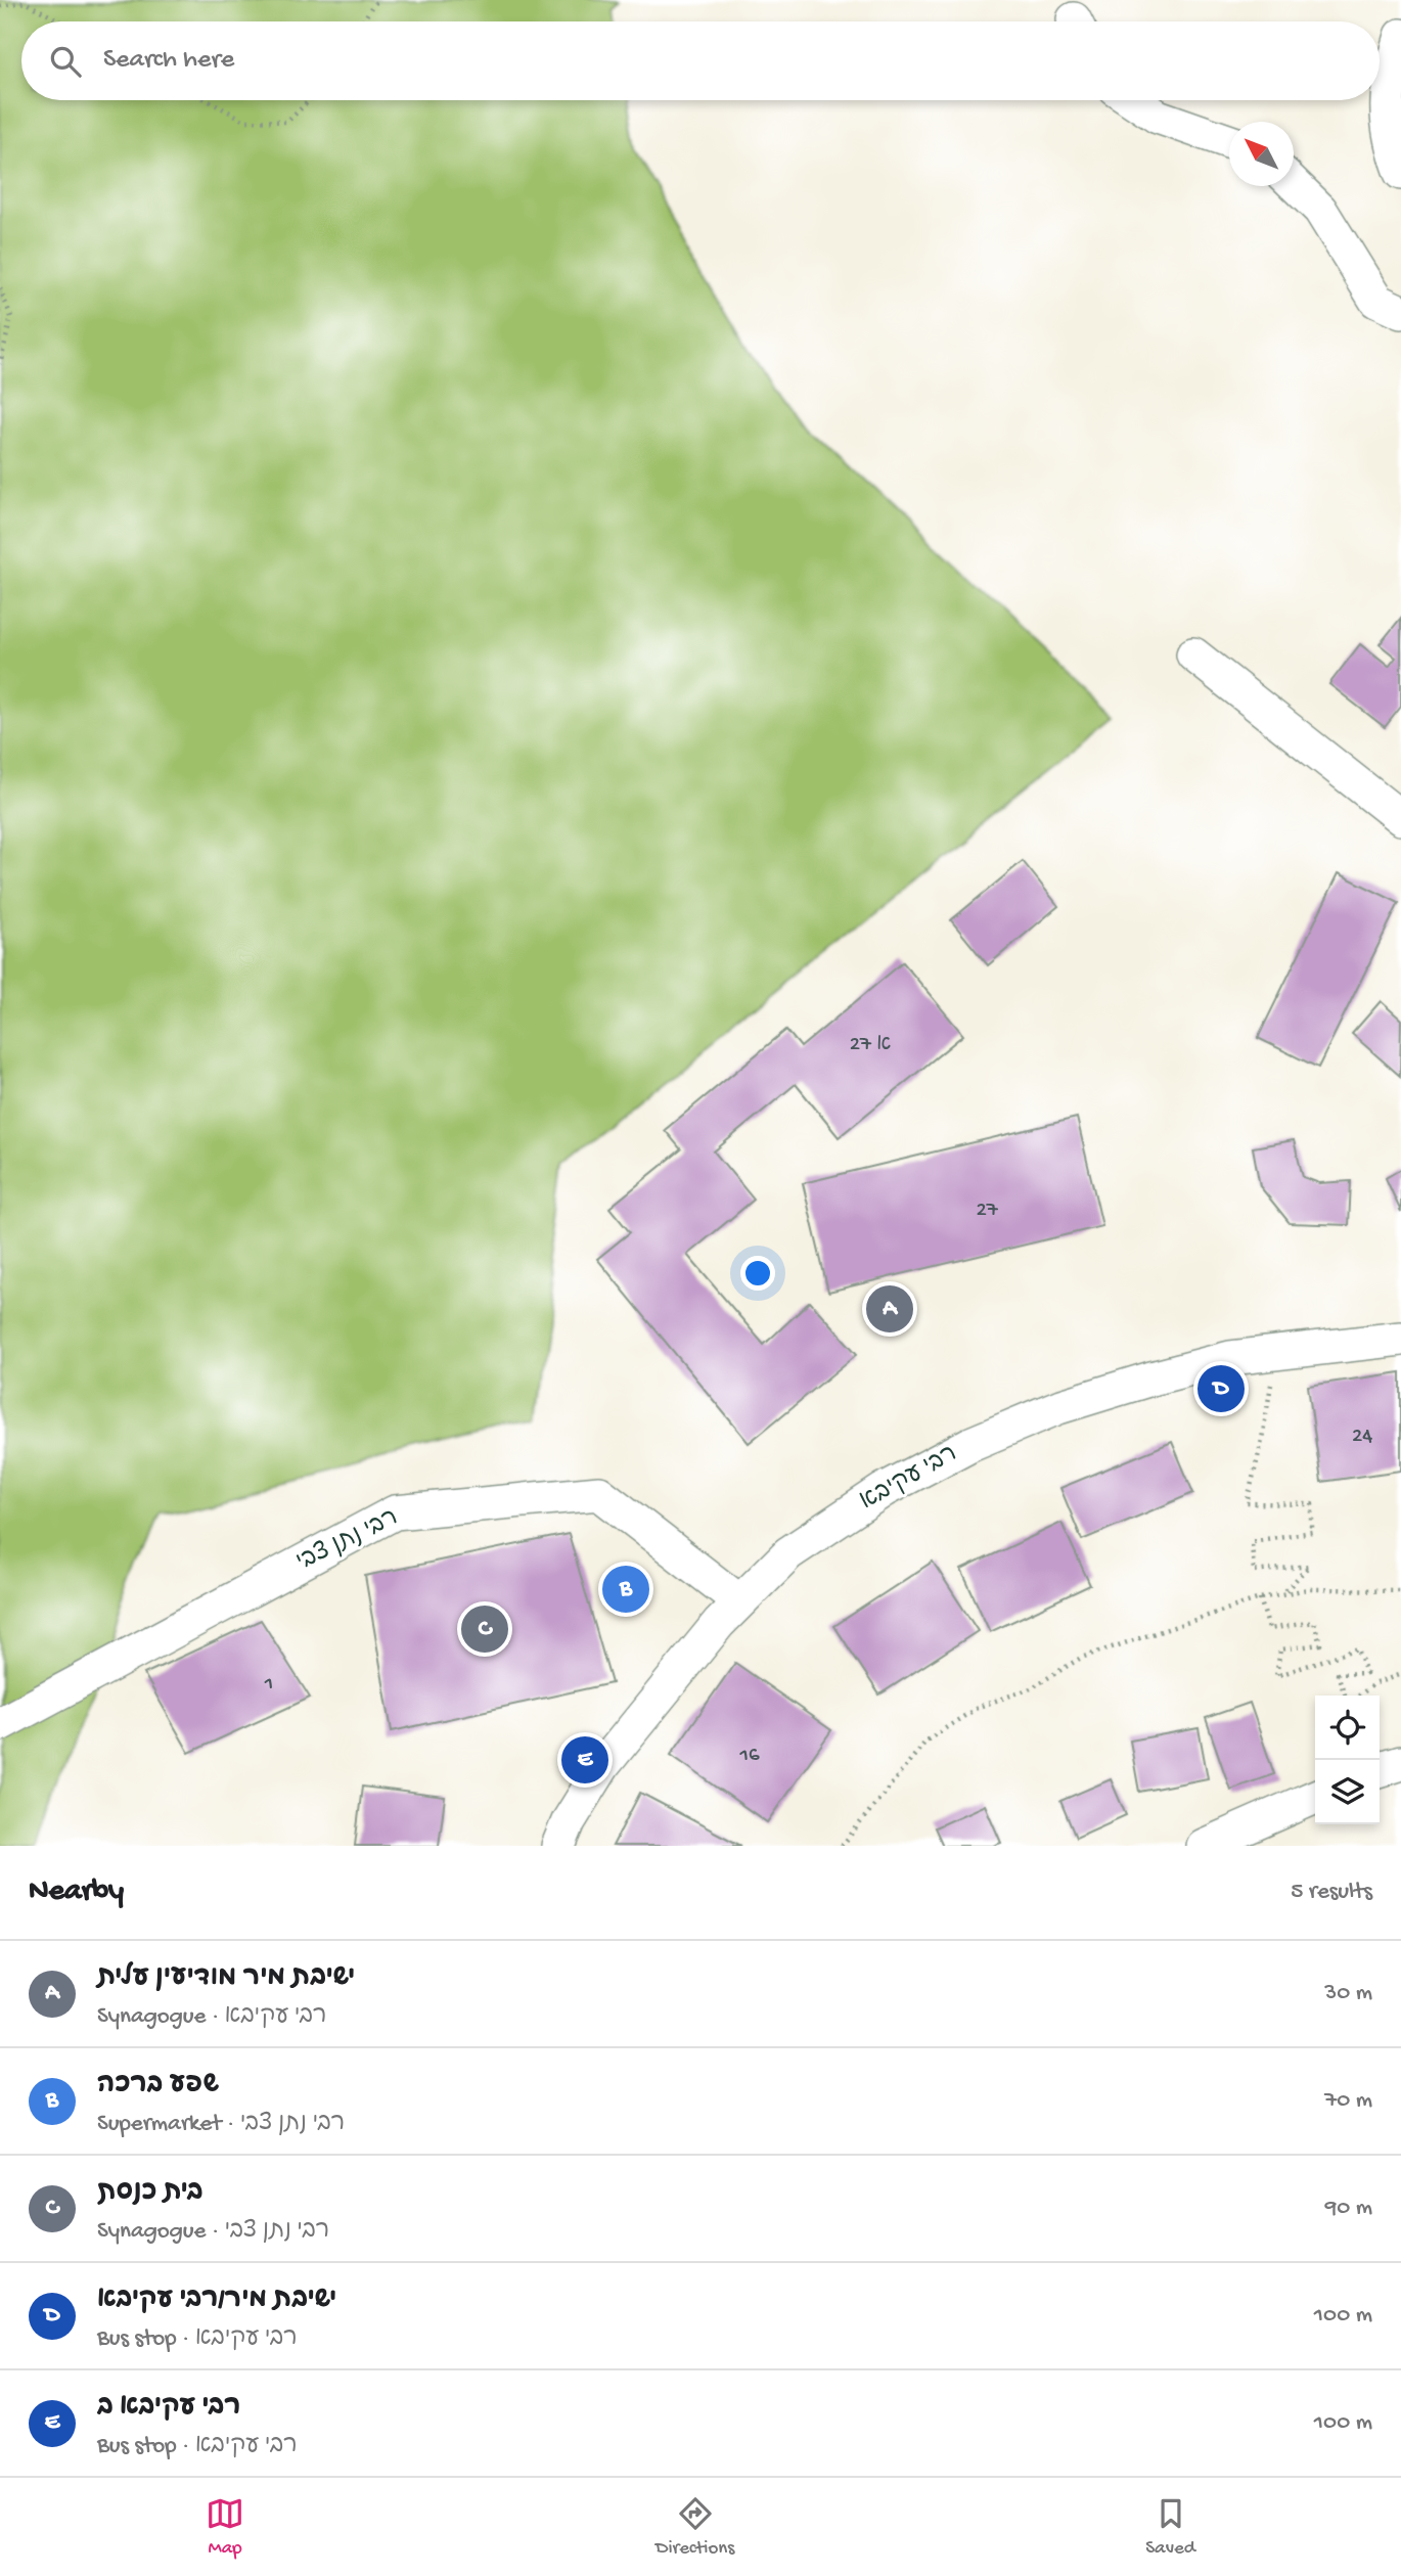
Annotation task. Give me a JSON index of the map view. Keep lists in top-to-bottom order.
{
  "streets": {
    "street": ["רבי עקיבא", "רבי נתן צבי"]
  },
  "crossings": [
    ["רבי עקיבא", "רבי נתן צבי"]
  ],
  "house_numbers": [
    "27 א",
    "27",
    "24",
    "1",
    "16"
  ],
  "north": "top left",
  "page": {
    "search": "Search here",
    "pins": [
      "A",
      "D",
      "B",
      "C",
      "E"
    ],
    "heading": ["Nearby", "5 results"],
    "list": [
      {
        "mark": "A",
        "name": "ישיבת מיר מודיעין עלית",
        "note": "Synagogue · רבי עקיבא",
        "value": "30 m"
      },
      {
        "mark": "B",
        "name": "שפע ברכה",
        "note": "Supermarket · רבי נתן צבי",
        "value": "70 m"
      },
      {
        "mark": "C",
        "name": "בית כנסת",
        "note": "Synagogue · רבי נתן צבי",
        "value": "90 m"
      },
      {
        "mark": "D",
        "name": "ישיבת מיר/רבי עקיבא",
        "note": "Bus stop · רבי עקיבא",
        "value": "100 m"
      },
      {
        "mark": "E",
        "name": "רבי עקיבא ב",
        "note": "Bus stop · רבי עקיבא",
        "value": "100 m"
      }
    ],
    "nav": ["Map", "Directions", "Saved"]
  }
}
